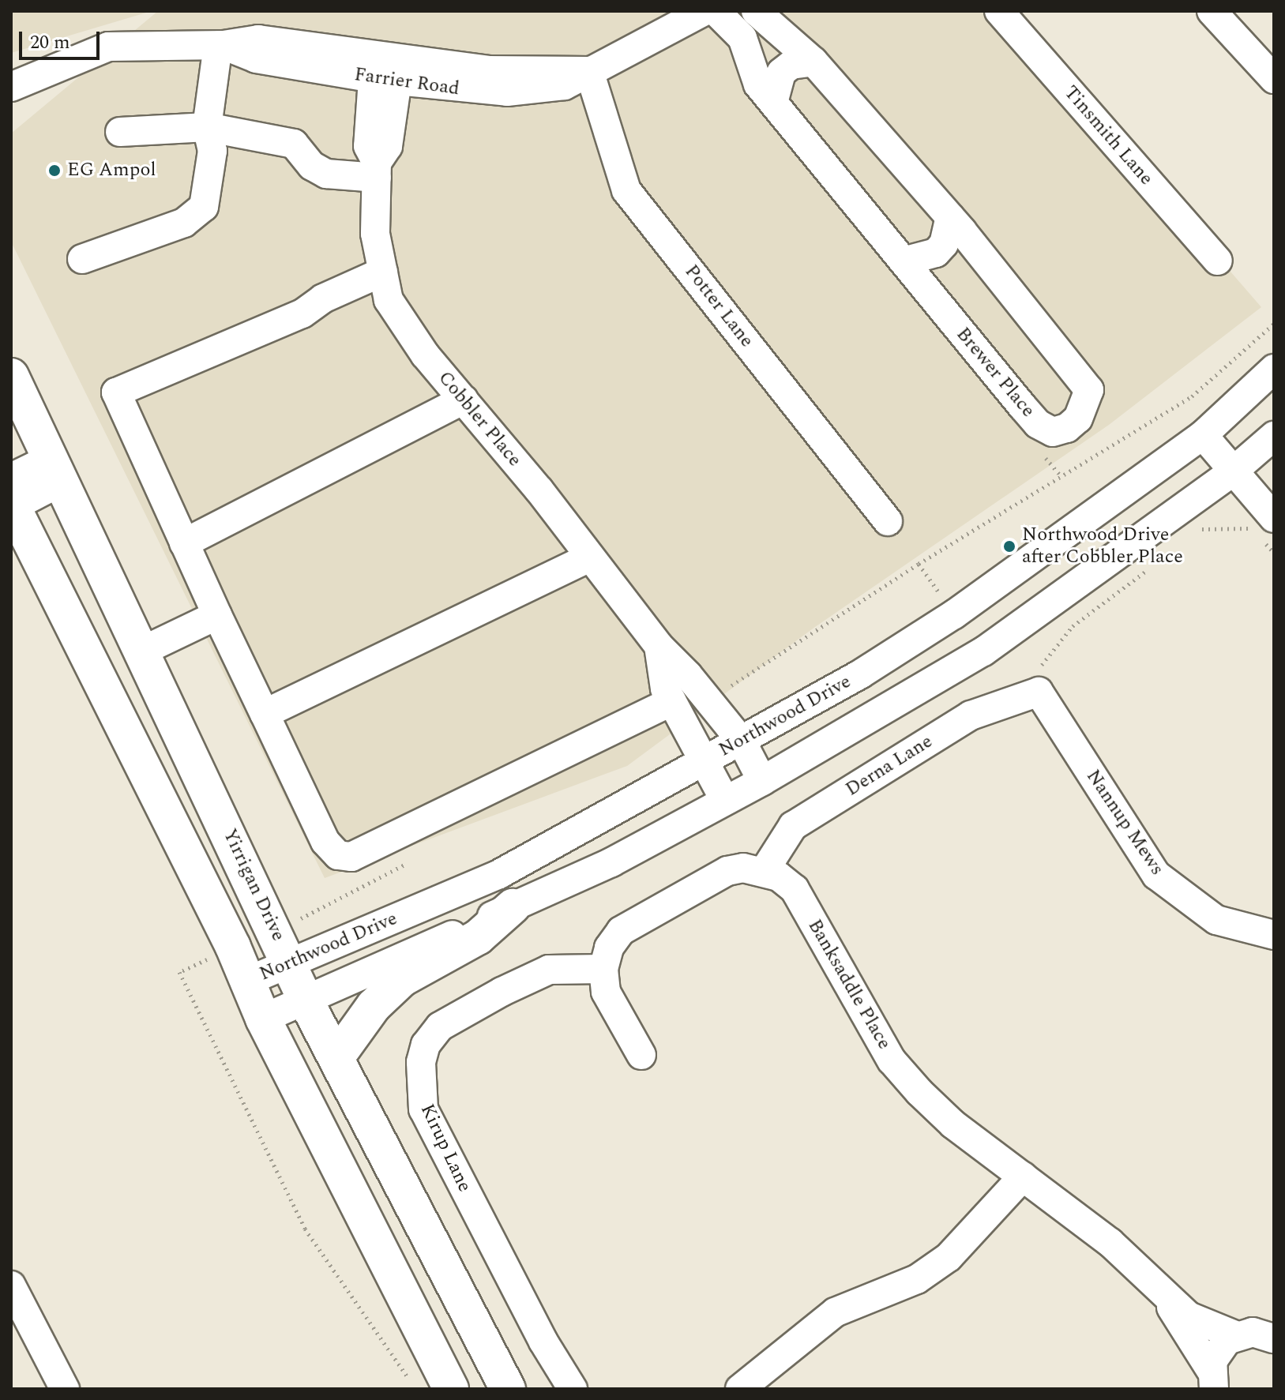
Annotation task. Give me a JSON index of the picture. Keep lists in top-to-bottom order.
{
  "streets": {
    "main road": ["Yirrigan Drive"],
    "street": [
      "Farrier Road",
      "Tinsmith Lane",
      "Potter Lane",
      "Brewer Place",
      "Cobbler Place",
      "Northwood Drive",
      "Derna Lane",
      "Nannup Mews",
      "Banksaddle Place",
      "Kirup Lane"
    ]
  },
  "crossings": [
    ["Farrier Road", "Potter Lane"],
    ["Farrier Road", "Cobbler Place"],
    ["Cobbler Place", "Northwood Drive"],
    ["Northwood Drive", "Yirrigan Drive"],
    ["Derna Lane", "Nannup Mews"],
    ["Derna Lane", "Banksaddle Place"],
    ["Banksaddle Place", "Kirup Lane"]
  ],
  "places": ["EG Ampol", "Northwood Drive after Cobbler Place"],
  "scale_bar": "20 m"
}
